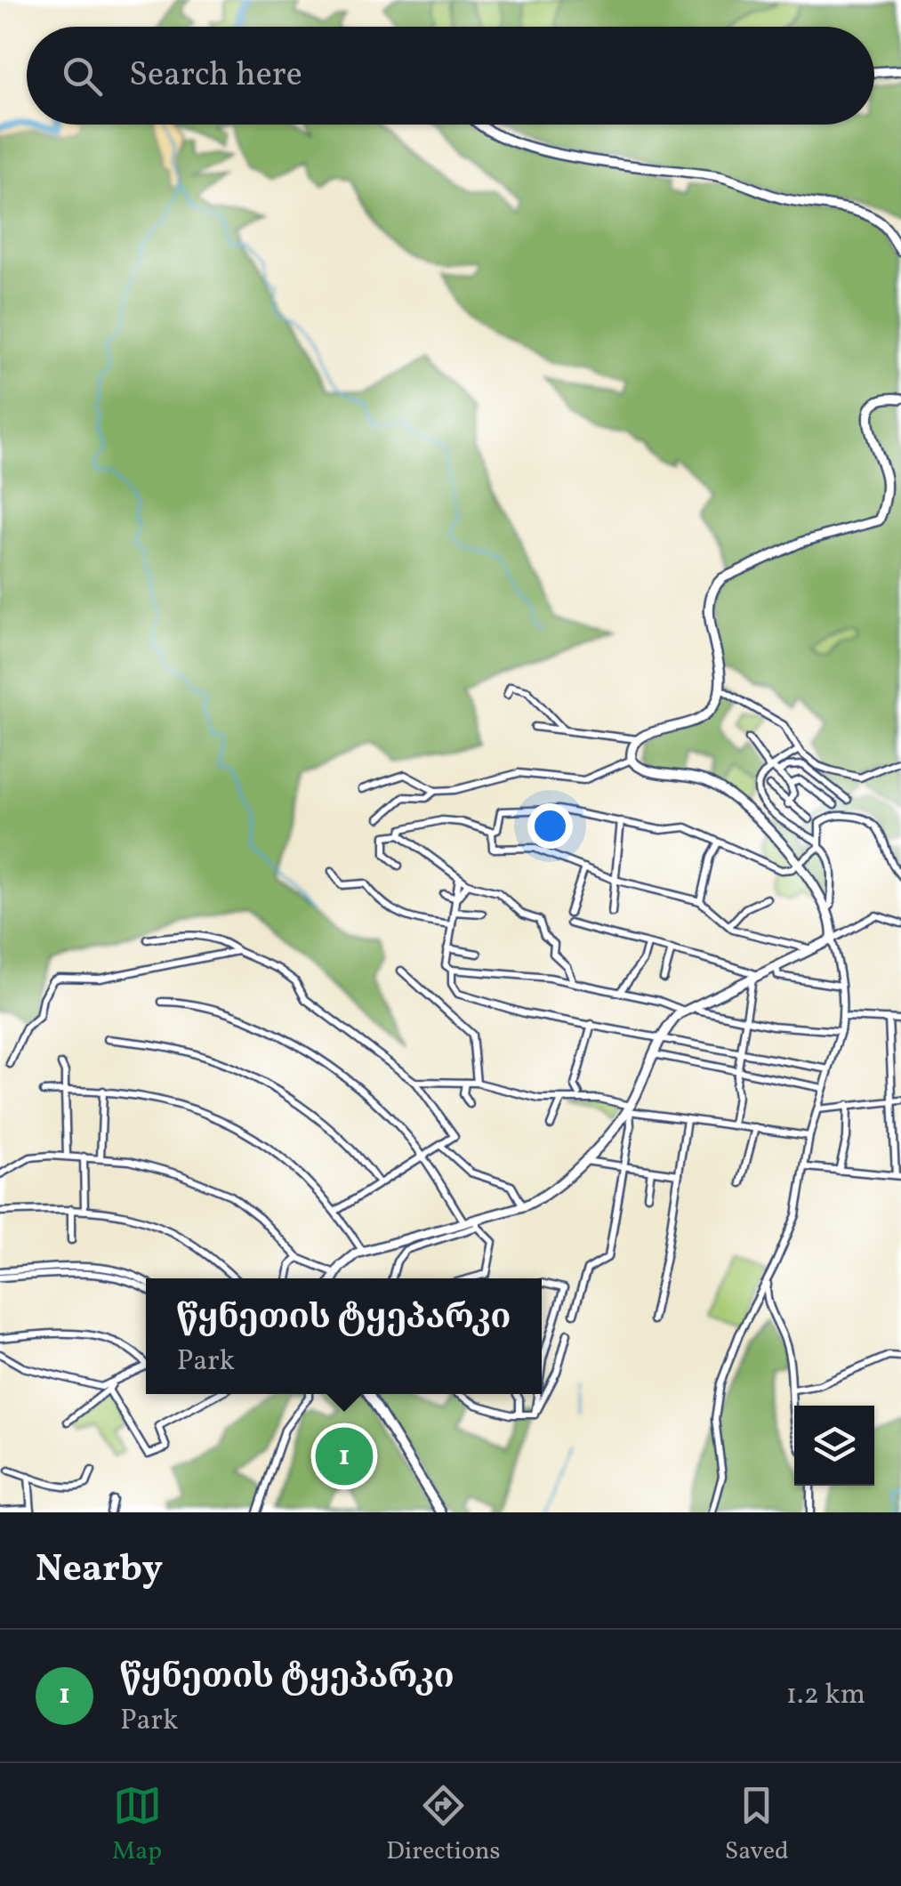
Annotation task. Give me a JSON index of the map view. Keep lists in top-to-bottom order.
{
  "page": {
    "search": "Search here",
    "popup": ["წყნეთის ტყეპარკი", "Park"],
    "pins": "1",
    "heading": "Nearby",
    "list": [
      {
        "mark": "1",
        "name": "წყნეთის ტყეპარკი",
        "note": "Park",
        "value": "1.2 km"
      }
    ],
    "nav": ["Map", "Directions", "Saved"]
  }
}
